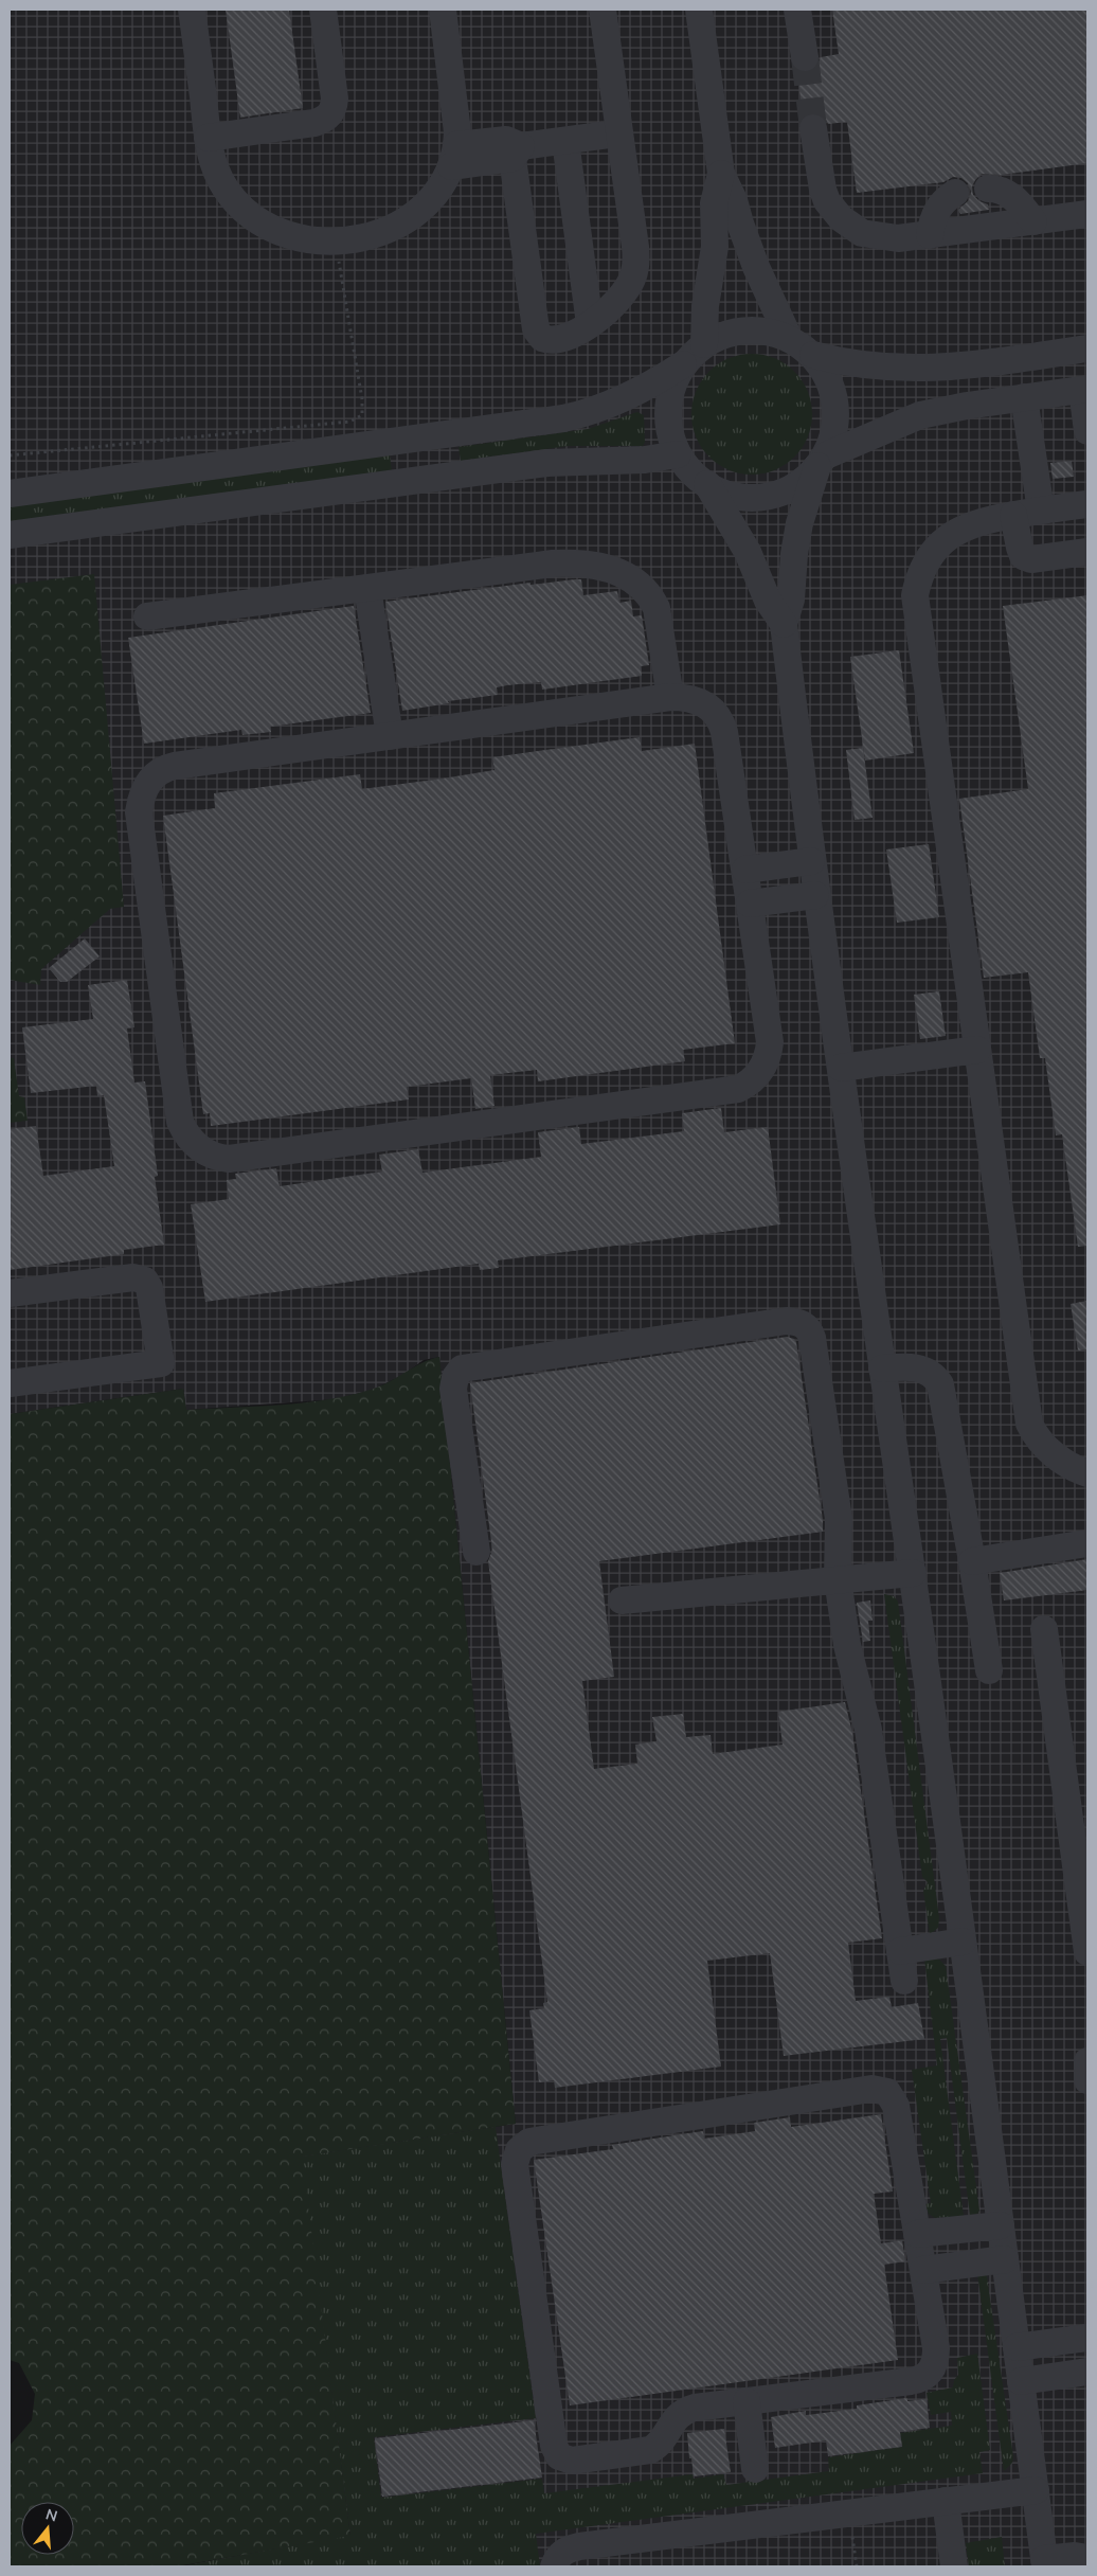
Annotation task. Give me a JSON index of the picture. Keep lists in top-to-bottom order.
{
  "north": "top"
}
